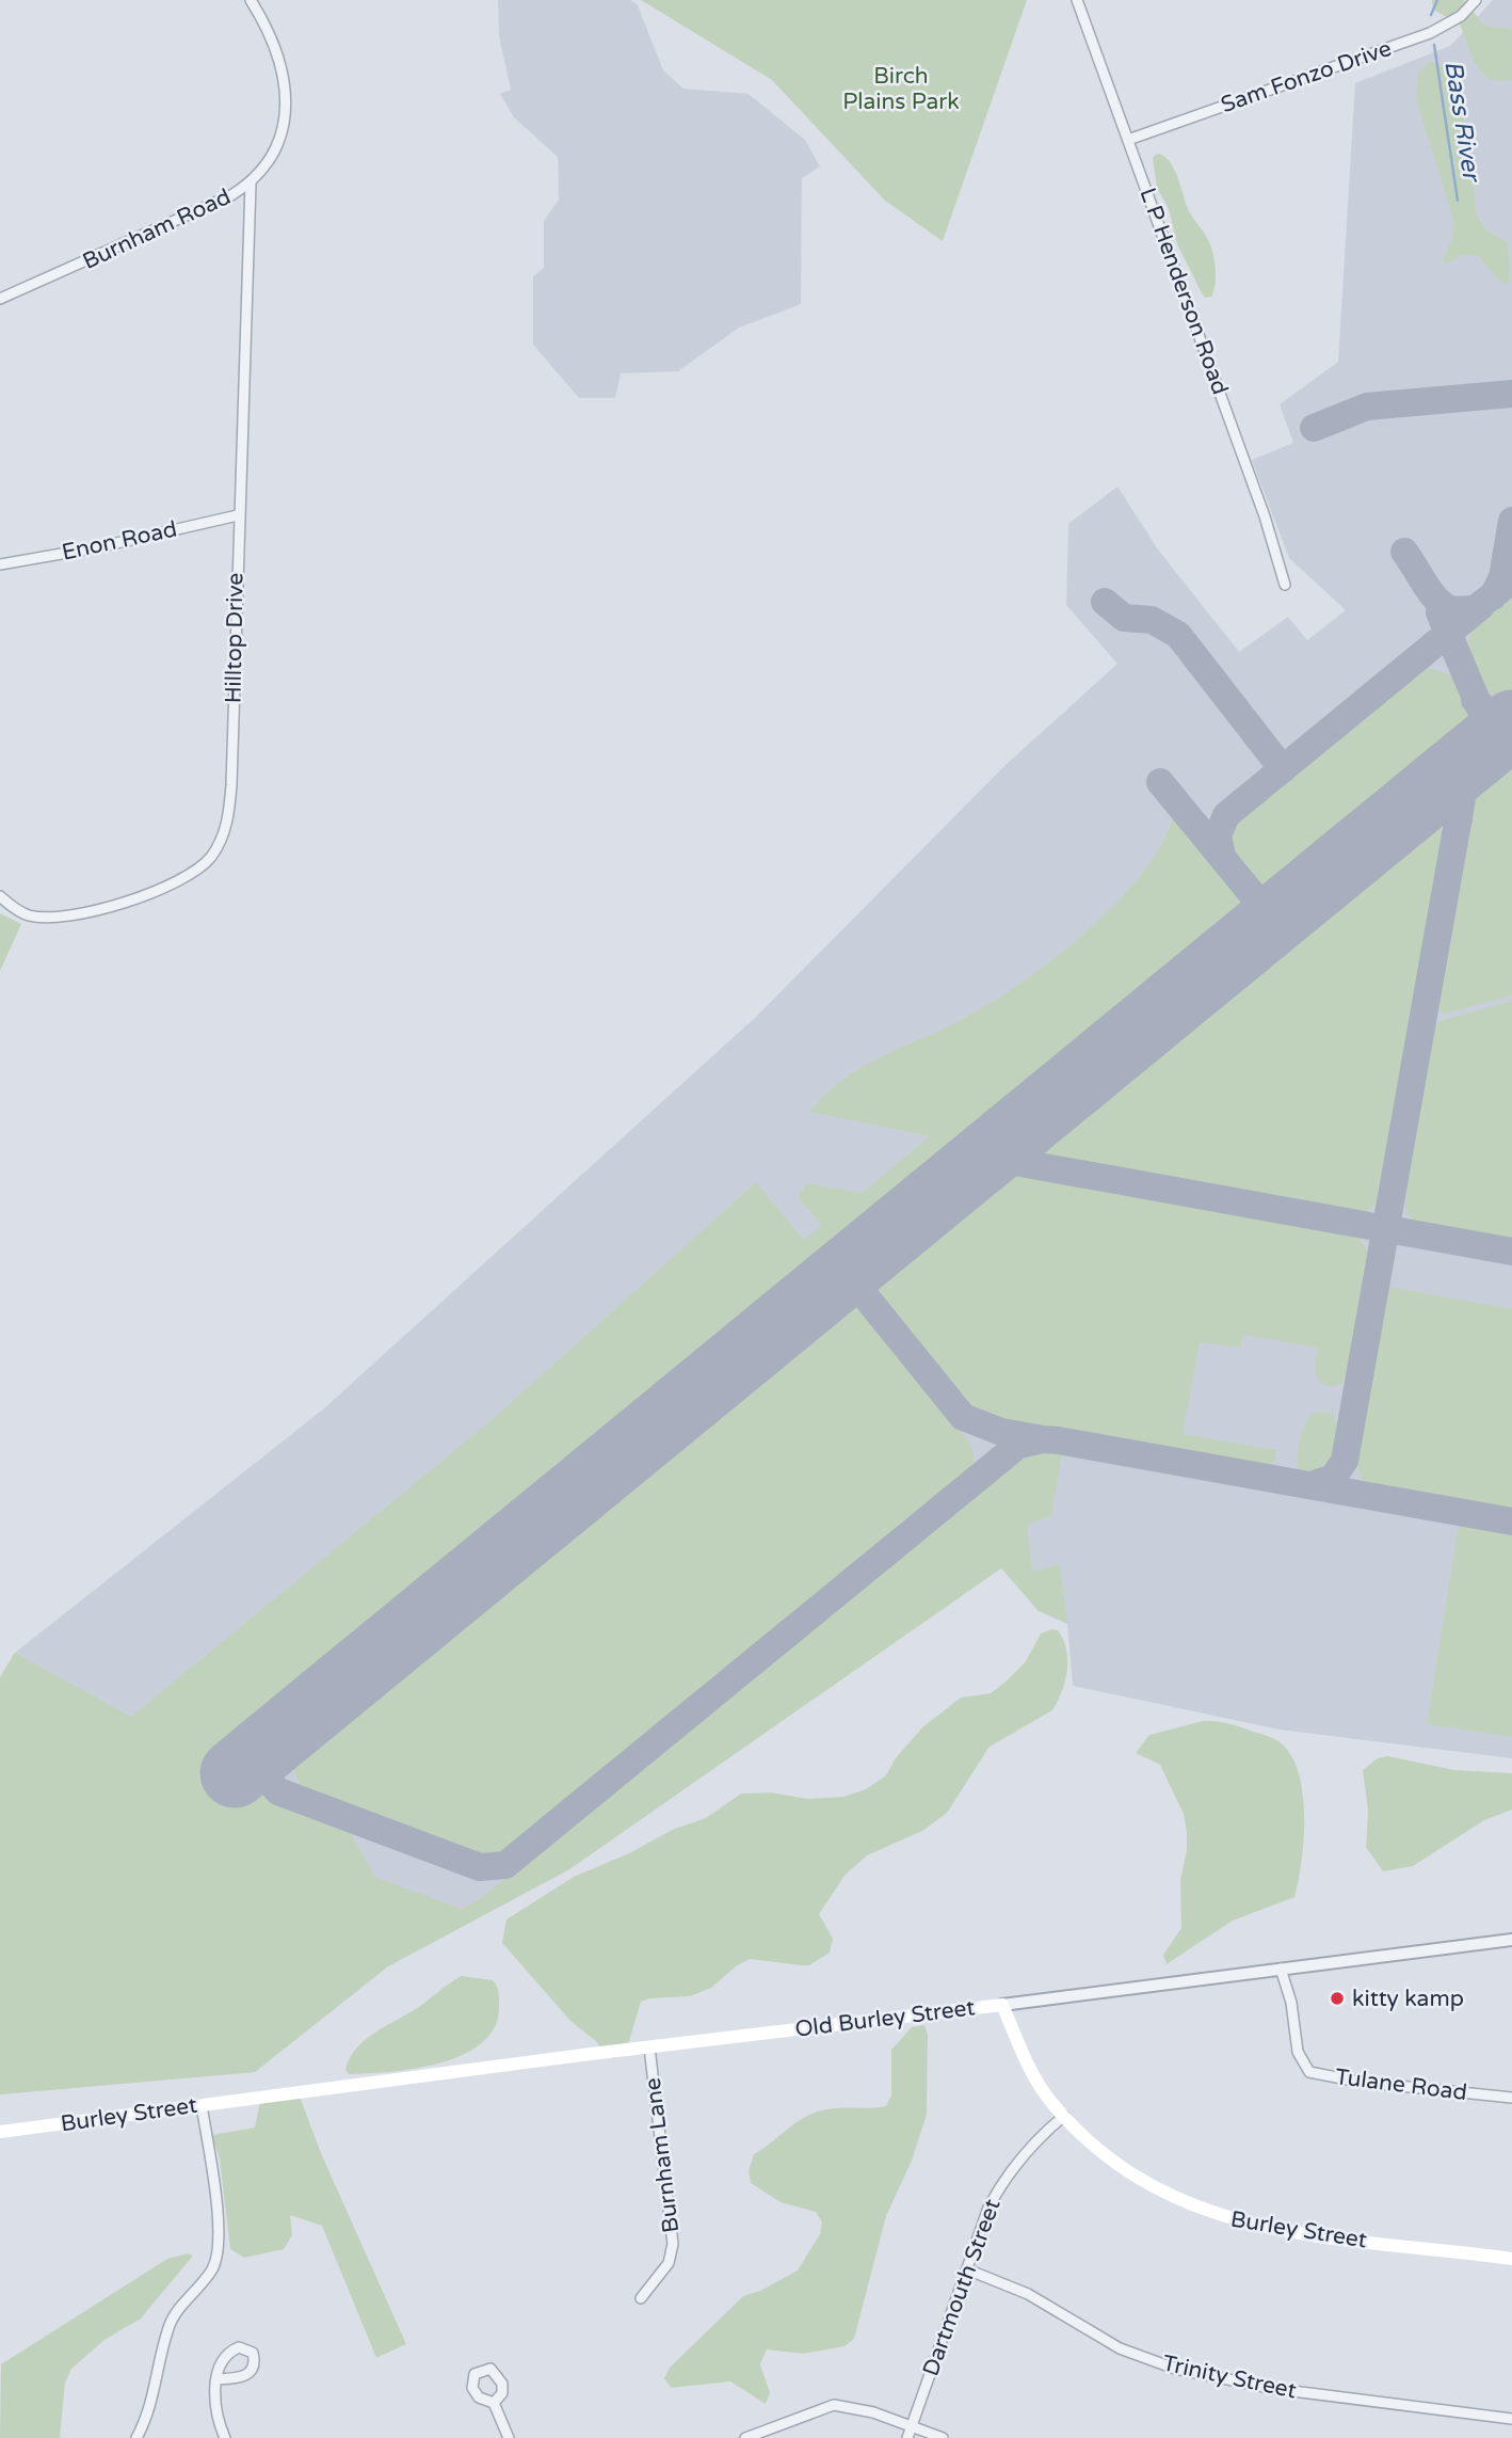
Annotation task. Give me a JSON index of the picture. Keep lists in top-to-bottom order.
{
  "streets": {
    "main road": ["Old Burley Street", "Burley Street"],
    "street": [
      "Sam Fonzo Drive",
      "Burnham Road",
      "L P Henderson Road",
      "Enon Road",
      "Hilltop Drive",
      "Tulane Road",
      "Burnham Lane",
      "Dartmouth Street",
      "Trinity Street"
    ]
  },
  "crossings": [
    ["Sam Fonzo Drive", "L P Henderson Road"],
    ["Burnham Road", "Hilltop Drive"],
    ["Enon Road", "Hilltop Drive"],
    ["Old Burley Street", "Tulane Road"],
    ["Old Burley Street", "Burley Street"],
    ["Old Burley Street", "Burnham Lane"],
    ["Burley Street", "Dartmouth Street"],
    ["Dartmouth Street", "Trinity Street"]
  ],
  "water": ["Bass River"],
  "parks": ["Birch Plains Park"],
  "places": ["kitty kamp"]
}
